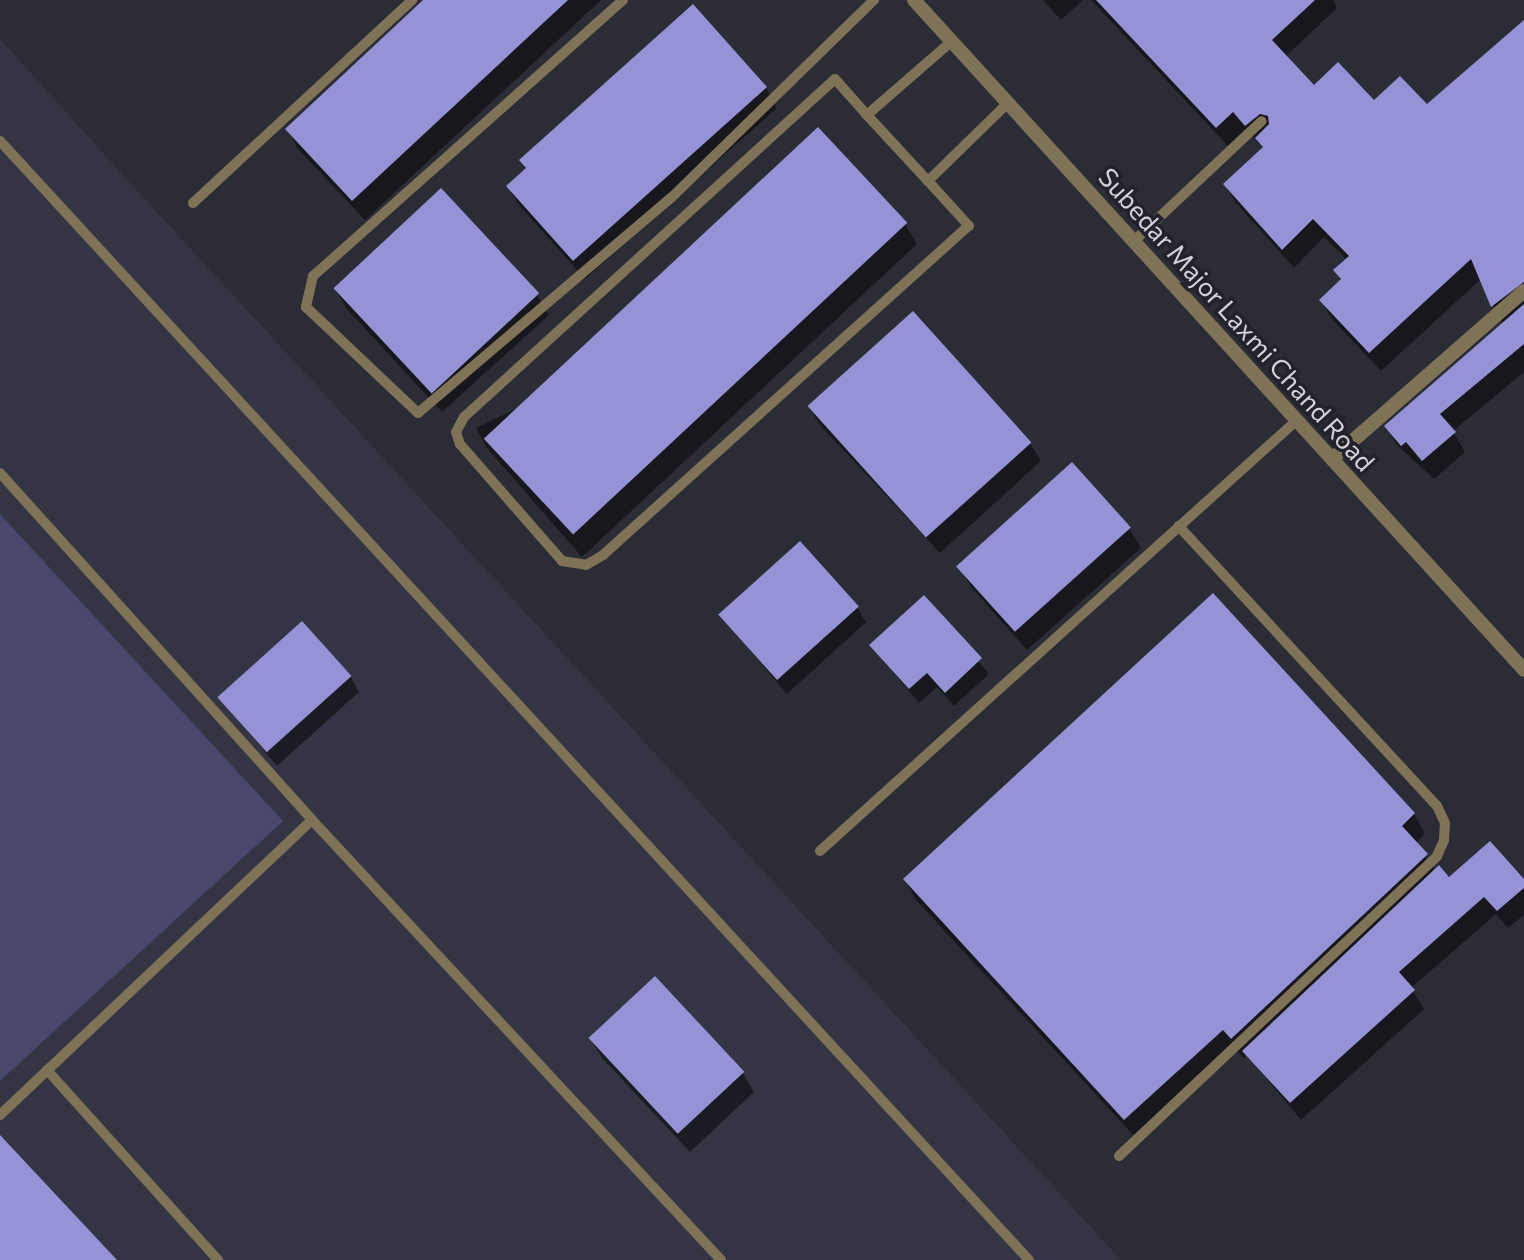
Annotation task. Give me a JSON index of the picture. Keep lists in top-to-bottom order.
{
  "streets": {
    "street": ["Subedar Major Laxmi Chand Road"]
  }
}
